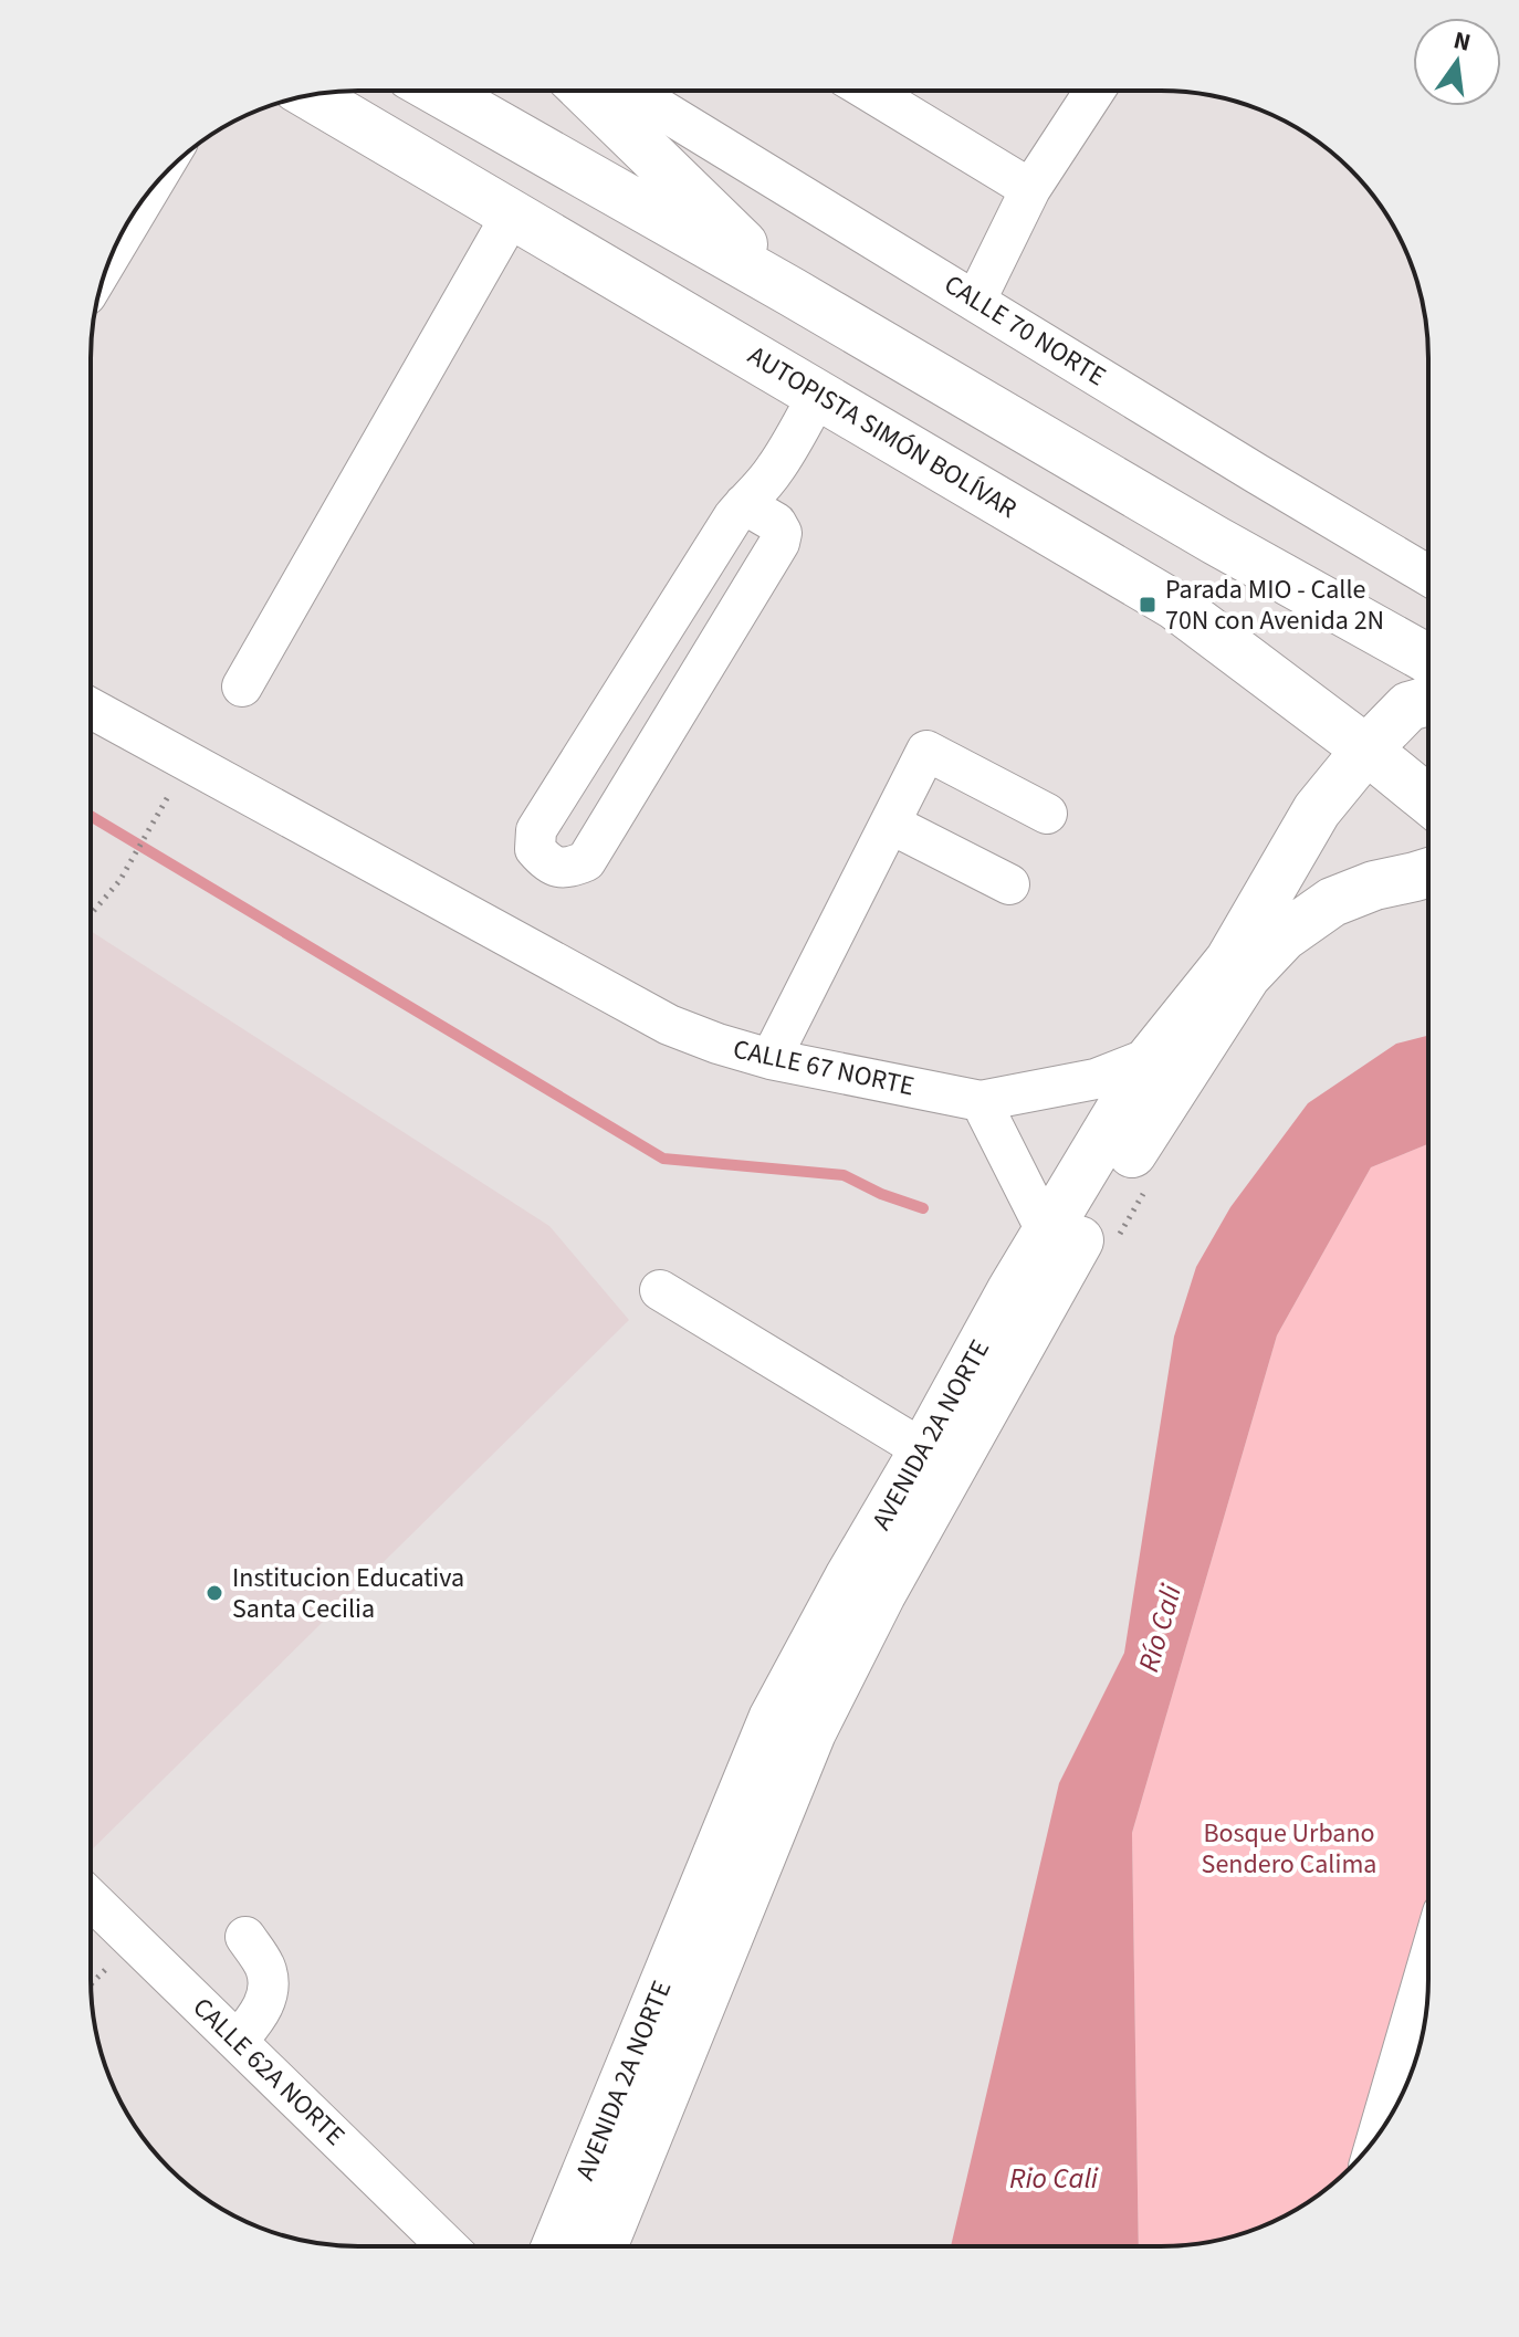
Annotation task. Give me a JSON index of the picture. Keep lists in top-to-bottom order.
{
  "streets": {
    "main road": ["AUTOPISTA SIMÓN BOLÍVAR", "AVENIDA 2A NORTE"],
    "street": ["CALLE 70 NORTE", "CALLE 67 NORTE", "CALLE 62A NORTE"]
  },
  "crossings": [
    ["AUTOPISTA SIMÓN BOLÍVAR", "AVENIDA 2A NORTE"],
    ["CALLE 67 NORTE", "AVENIDA 2A NORTE"]
  ],
  "water": ["Río Cali", "Rio Cali"],
  "parks": ["Bosque Urbano Sendero Calima"],
  "places": {
    "transit": ["Parada MIO - Calle 70N con Avenida 2N"],
    "other": ["Institucion Educativa Santa Cecilia"]
  },
  "north": "top"
}
